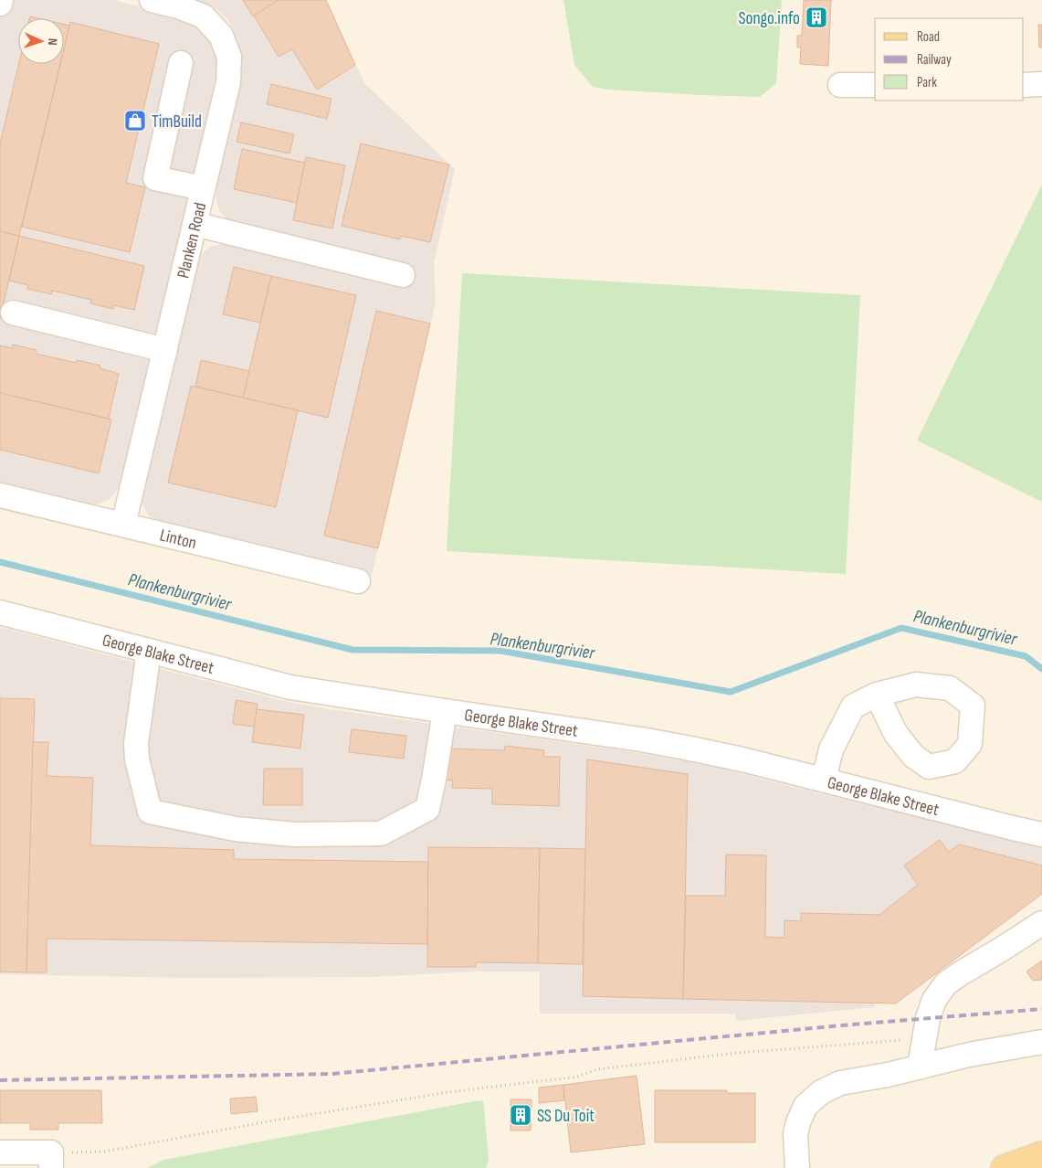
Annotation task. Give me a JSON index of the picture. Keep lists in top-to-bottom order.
{
  "streets": {
    "street": ["Planken Road", "Linton", "George Blake Street"]
  },
  "crossings": [
    ["Planken Road", "Linton"]
  ],
  "water": ["Plankenburgrivier"],
  "places": {
    "building": ["Songo.info", "SS Du Toit"],
    "shop": ["TimBuild"]
  },
  "legend": ["Road", "Railway", "Park"],
  "north": "right"
}
